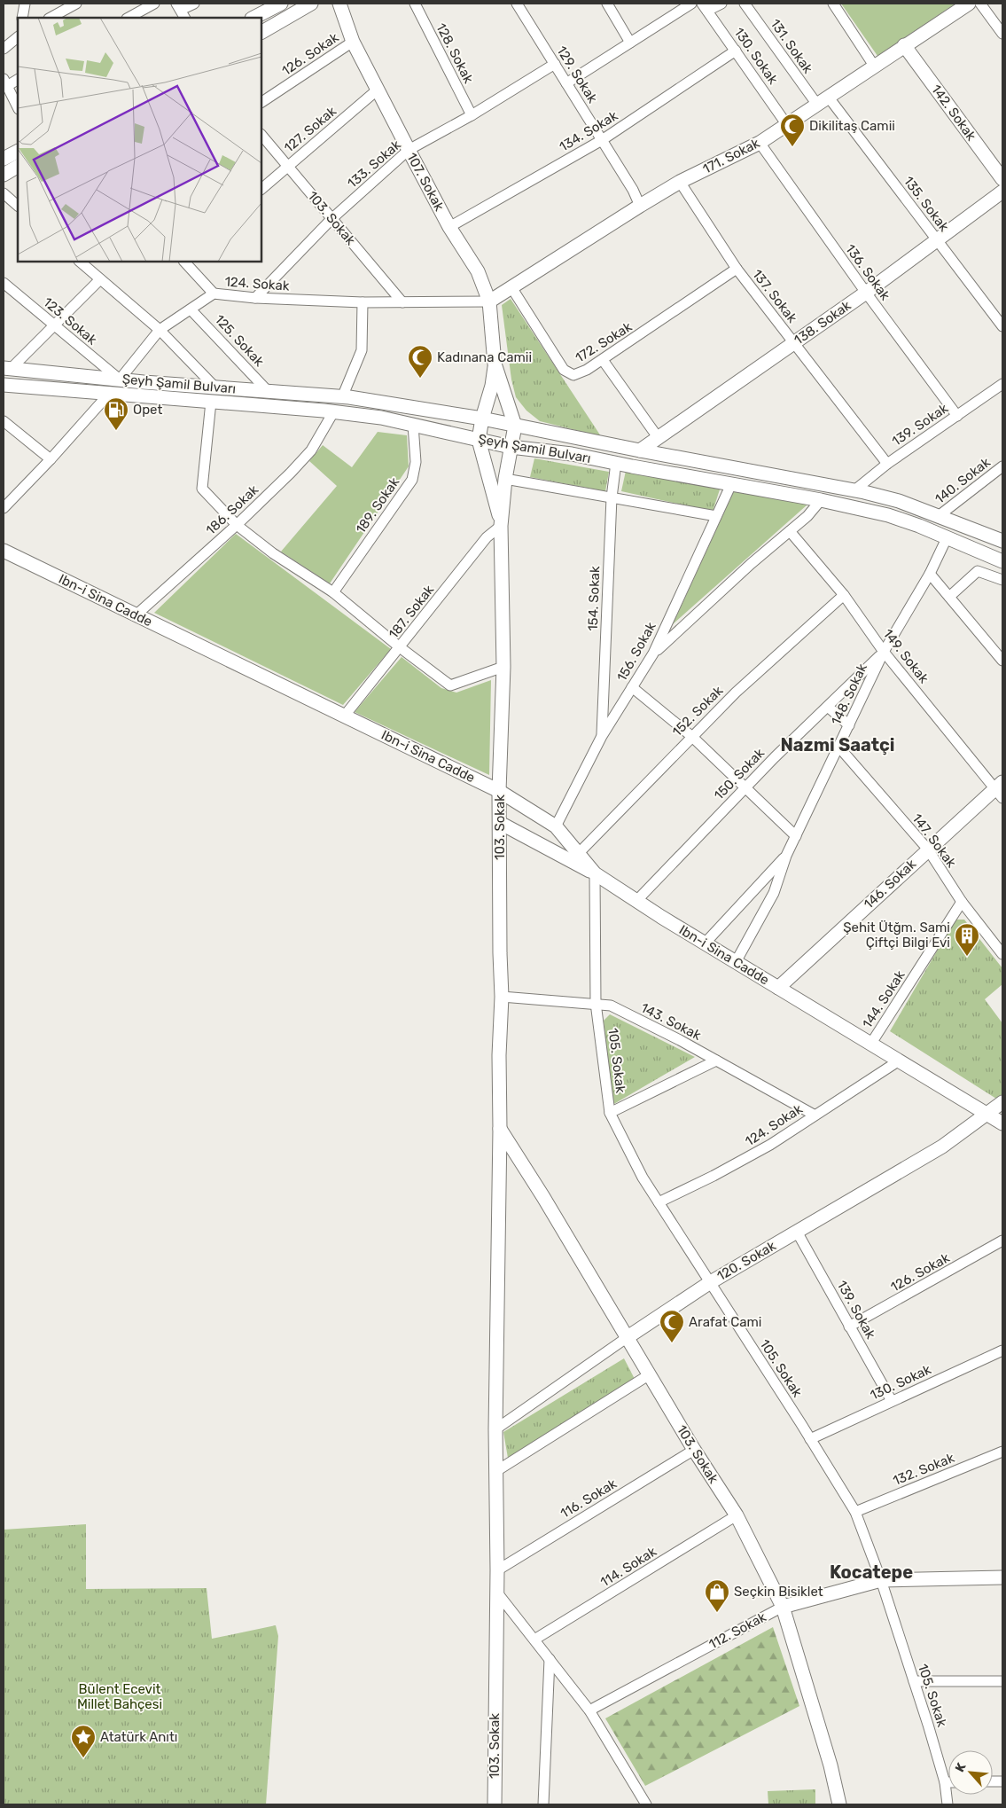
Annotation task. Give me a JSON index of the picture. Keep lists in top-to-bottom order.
{
  "streets": {
    "main road": [
      "142. Sokak",
      "171. Sokak",
      "107. Sokak",
      "103. Sokak",
      "138. Sokak",
      "Şeyh Şamil Bulvarı",
      "Ibn-i Sina Cadde",
      "146. Sokak",
      "120. Sokak",
      "112. Sokak"
    ],
    "street": [
      "131. Sokak",
      "128. Sokak",
      "126. Sokak",
      "130. Sokak",
      "129. Sokak",
      "127. Sokak",
      "134. Sokak",
      "133. Sokak",
      "135. Sokak",
      "136. Sokak",
      "124. Sokak",
      "137. Sokak",
      "123. Sokak",
      "125. Sokak",
      "172. Sokak",
      "139. Sokak",
      "140. Sokak",
      "189. Sokak",
      "186. Sokak",
      "154. Sokak",
      "187. Sokak",
      "156. Sokak",
      "149. Sokak",
      "148. Sokak",
      "152. Sokak",
      "150. Sokak",
      "147. Sokak",
      "144. Sokak",
      "143. Sokak",
      "105. Sokak",
      "132. Sokak",
      "116. Sokak",
      "114. Sokak"
    ]
  },
  "crossings": [
    ["131. Sokak", "171. Sokak"],
    ["128. Sokak", "133. Sokak"],
    ["126. Sokak", "107. Sokak"],
    ["126. Sokak", "139. Sokak"],
    ["130. Sokak", "134. Sokak"],
    ["130. Sokak", "171. Sokak"],
    ["130. Sokak", "139. Sokak"],
    ["130. Sokak", "105. Sokak"],
    ["129. Sokak", "134. Sokak"],
    ["129. Sokak", "171. Sokak"],
    ["129. Sokak", "133. Sokak"],
    ["142. Sokak", "171. Sokak"],
    ["127. Sokak", "107. Sokak"],
    ["127. Sokak", "103. Sokak"],
    ["134. Sokak", "107. Sokak"],
    ["171. Sokak", "107. Sokak"],
    ["171. Sokak", "135. Sokak"],
    ["171. Sokak", "136. Sokak"],
    ["171. Sokak", "124. Sokak"],
    ["171. Sokak", "137. Sokak"],
    ["171. Sokak", "172. Sokak"],
    ["133. Sokak", "107. Sokak"],
    ["133. Sokak", "103. Sokak"],
    ["133. Sokak", "124. Sokak"],
    ["107. Sokak", "103. Sokak"],
    ["107. Sokak", "124. Sokak"],
    ["135. Sokak", "138. Sokak"],
    ["103. Sokak", "124. Sokak"],
    ["103. Sokak", "Şeyh Şamil Bulvarı"],
    ["103. Sokak", "Ibn-i Sina Cadde"],
    ["103. Sokak", "187. Sokak"],
    ["103. Sokak", "143. Sokak"],
    ["103. Sokak", "120. Sokak"],
    ["103. Sokak", "116. Sokak"],
    ["103. Sokak", "114. Sokak"],
    ["103. Sokak", "112. Sokak"],
    ["136. Sokak", "138. Sokak"],
    ["136. Sokak", "139. Sokak"],
    ["124. Sokak", "123. Sokak"],
    ["124. Sokak", "125. Sokak"],
    ["124. Sokak", "Şeyh Şamil Bulvarı"],
    ["124. Sokak", "Ibn-i Sina Cadde"],
    ["124. Sokak", "143. Sokak"],
    ["124. Sokak", "105. Sokak"],
    ["137. Sokak", "138. Sokak"],
    ["137. Sokak", "172. Sokak"],
    ["137. Sokak", "139. Sokak"],
    ["123. Sokak", "Şeyh Şamil Bulvarı"],
    ["138. Sokak", "Şeyh Şamil Bulvarı"],
    ["125. Sokak", "Şeyh Şamil Bulvarı"],
    ["Şeyh Şamil Bulvarı", "139. Sokak"],
    ["Şeyh Şamil Bulvarı", "140. Sokak"],
    ["Şeyh Şamil Bulvarı", "189. Sokak"],
    ["Şeyh Şamil Bulvarı", "186. Sokak"],
    ["Şeyh Şamil Bulvarı", "154. Sokak"],
    ["Şeyh Şamil Bulvarı", "156. Sokak"],
    ["Şeyh Şamil Bulvarı", "148. Sokak"],
    ["139. Sokak", "120. Sokak"],
    ["186. Sokak", "Ibn-i Sina Cadde"],
    ["154. Sokak", "156. Sokak"],
    ["Ibn-i Sina Cadde", "187. Sokak"],
    ["Ibn-i Sina Cadde", "156. Sokak"],
    ["Ibn-i Sina Cadde", "148. Sokak"],
    ["Ibn-i Sina Cadde", "152. Sokak"],
    ["Ibn-i Sina Cadde", "150. Sokak"],
    ["Ibn-i Sina Cadde", "146. Sokak"],
    ["Ibn-i Sina Cadde", "144. Sokak"],
    ["Ibn-i Sina Cadde", "105. Sokak"],
    ["Ibn-i Sina Cadde", "120. Sokak"],
    ["149. Sokak", "148. Sokak"],
    ["149. Sokak", "152. Sokak"],
    ["149. Sokak", "150. Sokak"],
    ["149. Sokak", "146. Sokak"],
    ["148. Sokak", "150. Sokak"],
    ["148. Sokak", "147. Sokak"],
    ["147. Sokak", "146. Sokak"],
    ["147. Sokak", "144. Sokak"],
    ["143. Sokak", "105. Sokak"],
    ["105. Sokak", "120. Sokak"],
    ["105. Sokak", "132. Sokak"],
    ["105. Sokak", "112. Sokak"]
  ],
  "districts": ["Nazmi Saatçi", "Kocatepe"],
  "parks": ["Bülent Ecevit Millet Bahçesi"],
  "places": {
    "mosque": ["Dikilitaş Camii", "Kadınana Camii", "Arafat Cami"],
    "fuel station": ["Opet"],
    "building": ["Şehit Ütğm. Sami Çiftçi Bilgi Evi"],
    "shop": ["Seçkin Bisiklet"],
    "place": ["Atatürk Anıtı"]
  },
  "north": "top left"
}
